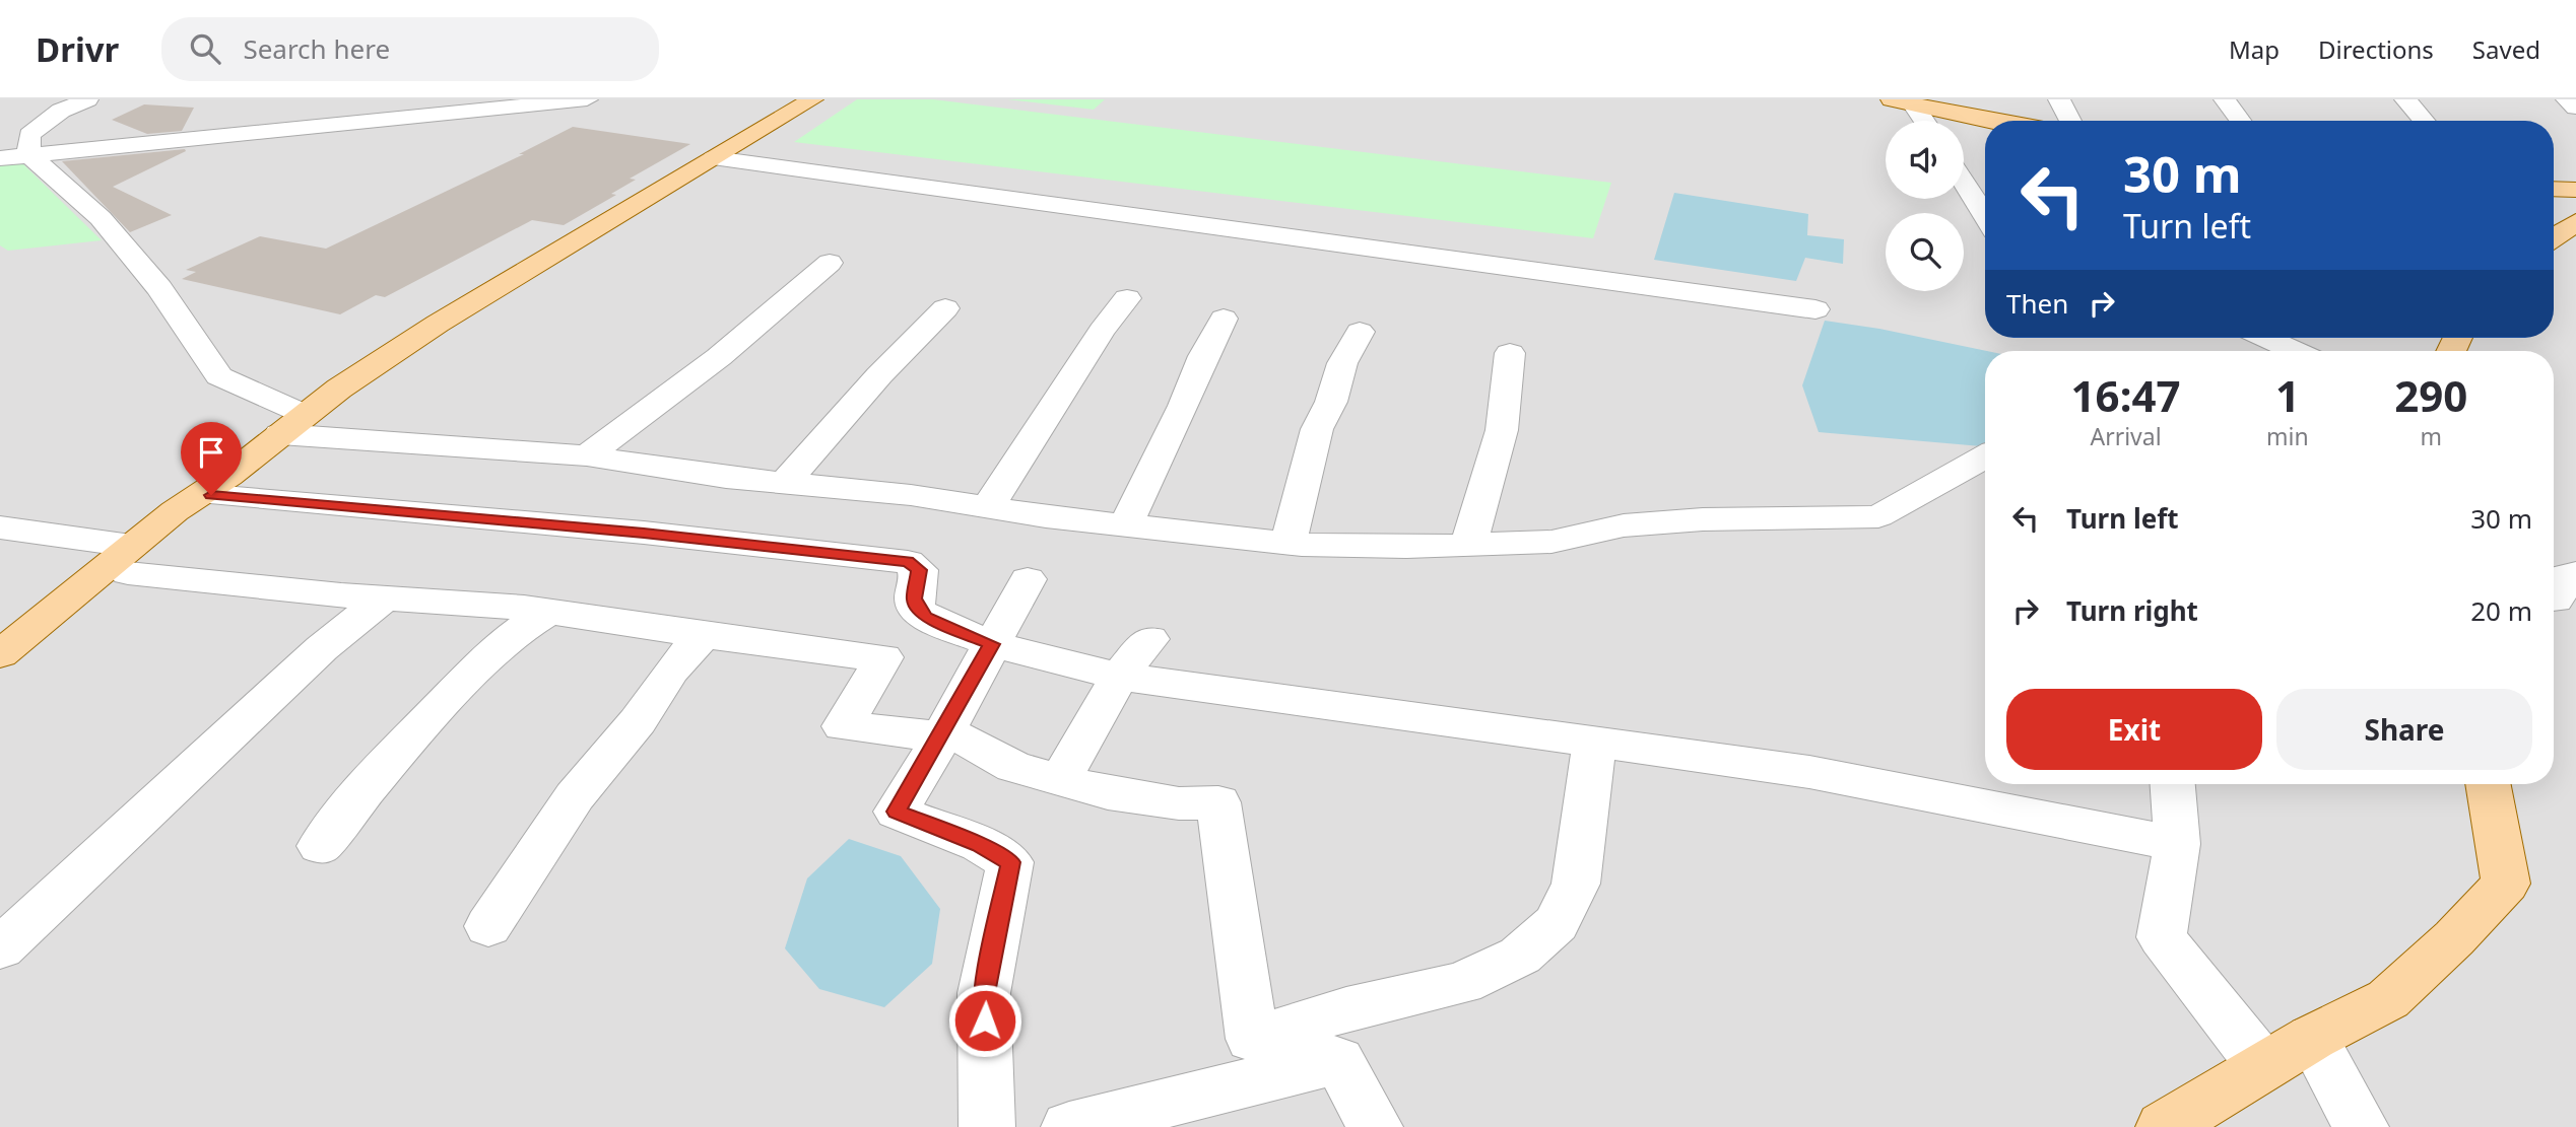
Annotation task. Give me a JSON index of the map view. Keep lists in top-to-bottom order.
{
  "page": {
    "header": "Drivr",
    "search": "Search here",
    "nav": ["Map", "Directions", "Saved"],
    "turn": ["30 m", "Turn left"],
    "then": "Then",
    "eta": [
      "16:47",
      "Arrival",
      "1",
      "min",
      "290",
      "m"
    ],
    "list": [
      {
        "name": "Turn left",
        "value": "30 m"
      },
      {
        "name": "Turn right",
        "value": "20 m"
      }
    ],
    "buttons": ["Exit", "Share"]
  }
}
